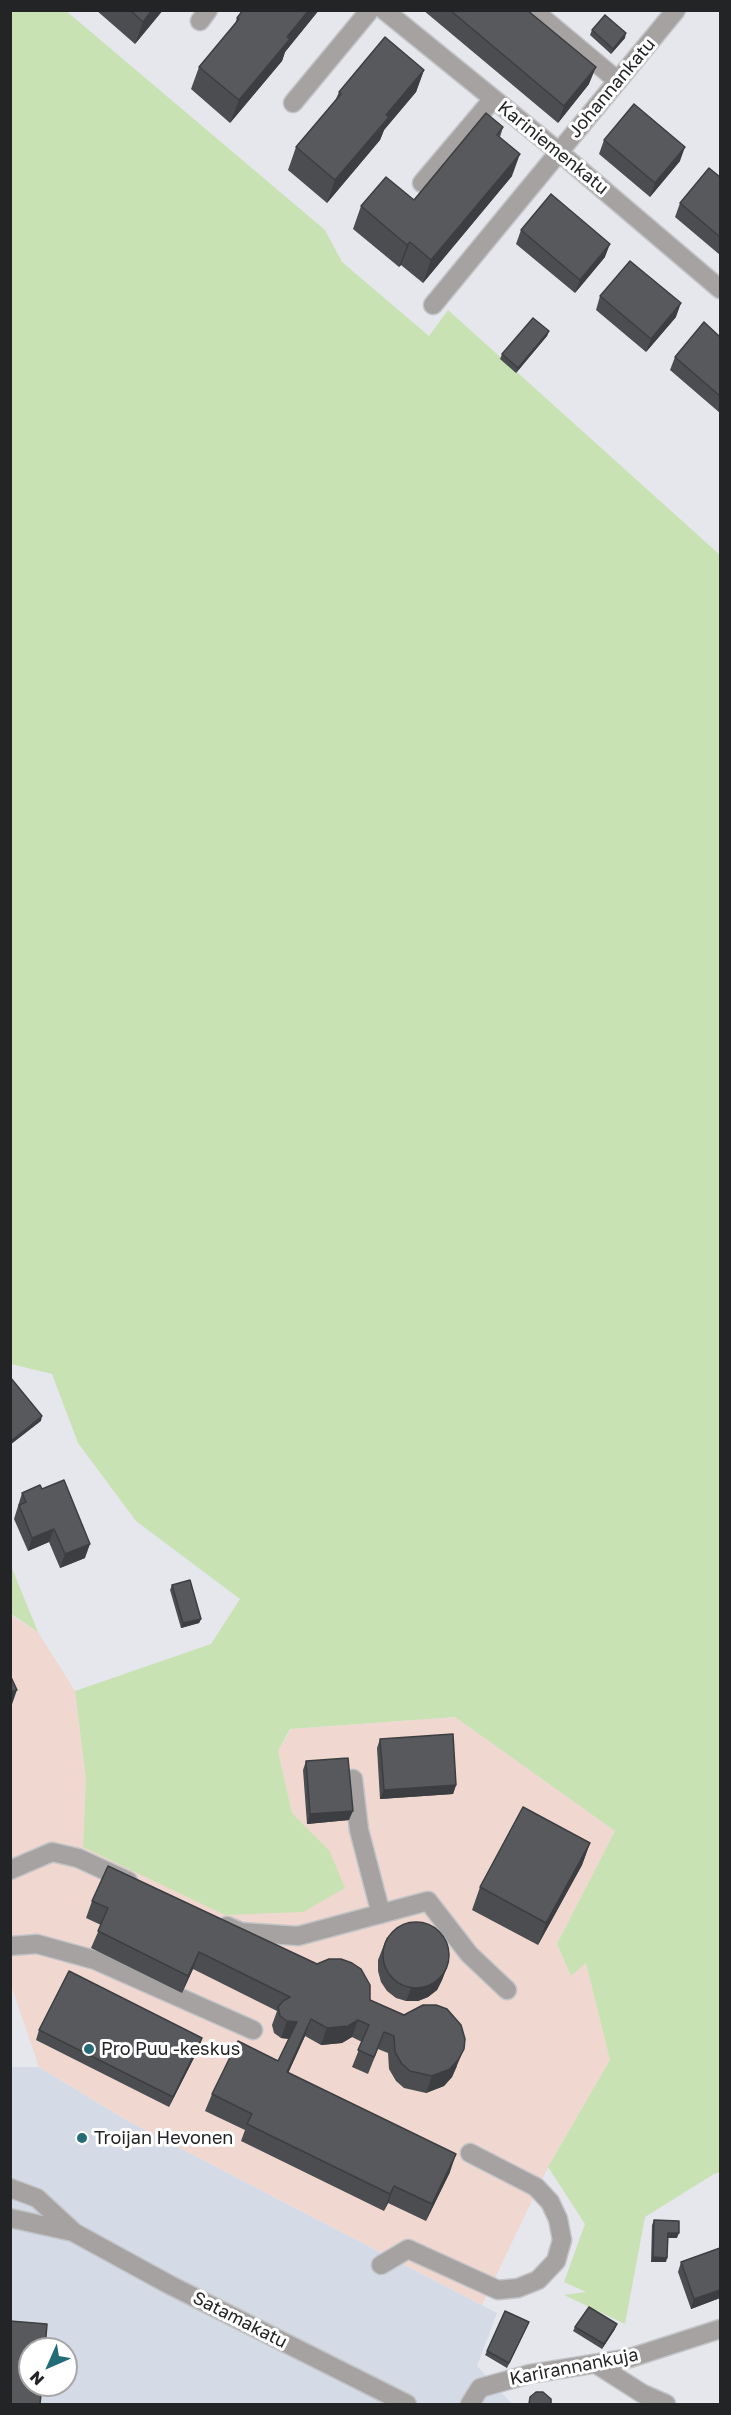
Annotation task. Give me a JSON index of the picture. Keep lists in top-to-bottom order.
{
  "streets": {
    "street": [
      "Johannankatu",
      "Kariniemenkatu",
      "Satamakatu",
      "Karirannankuja"
    ]
  },
  "crossings": [
    ["Johannankatu", "Kariniemenkatu"]
  ],
  "places": ["Pro Puu -keskus", "Troijan Hevonen"],
  "north": "bottom left"
}
